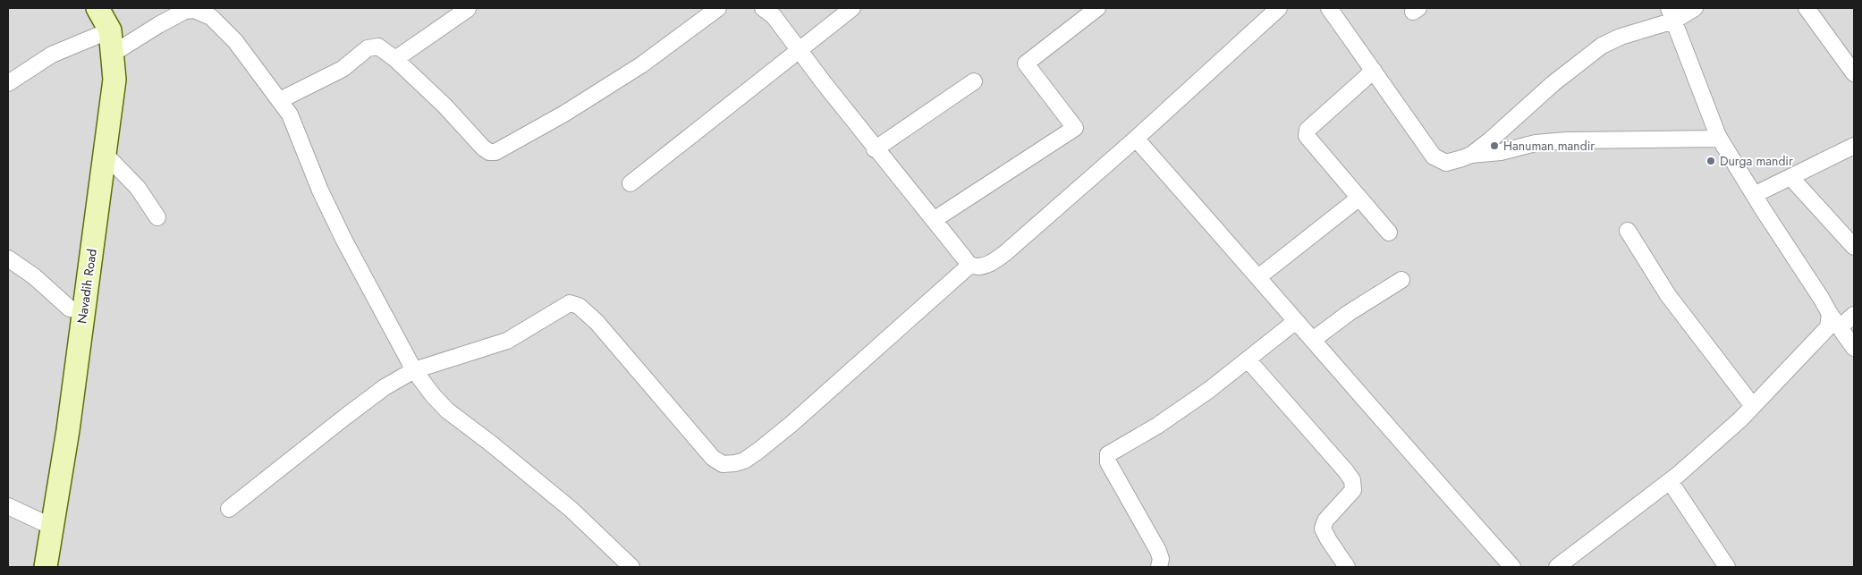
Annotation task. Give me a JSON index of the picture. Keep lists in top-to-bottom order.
{
  "streets": {
    "main road": ["Navadih Road"]
  },
  "places": ["Hanuman mandir", "Durga mandir"]
}
